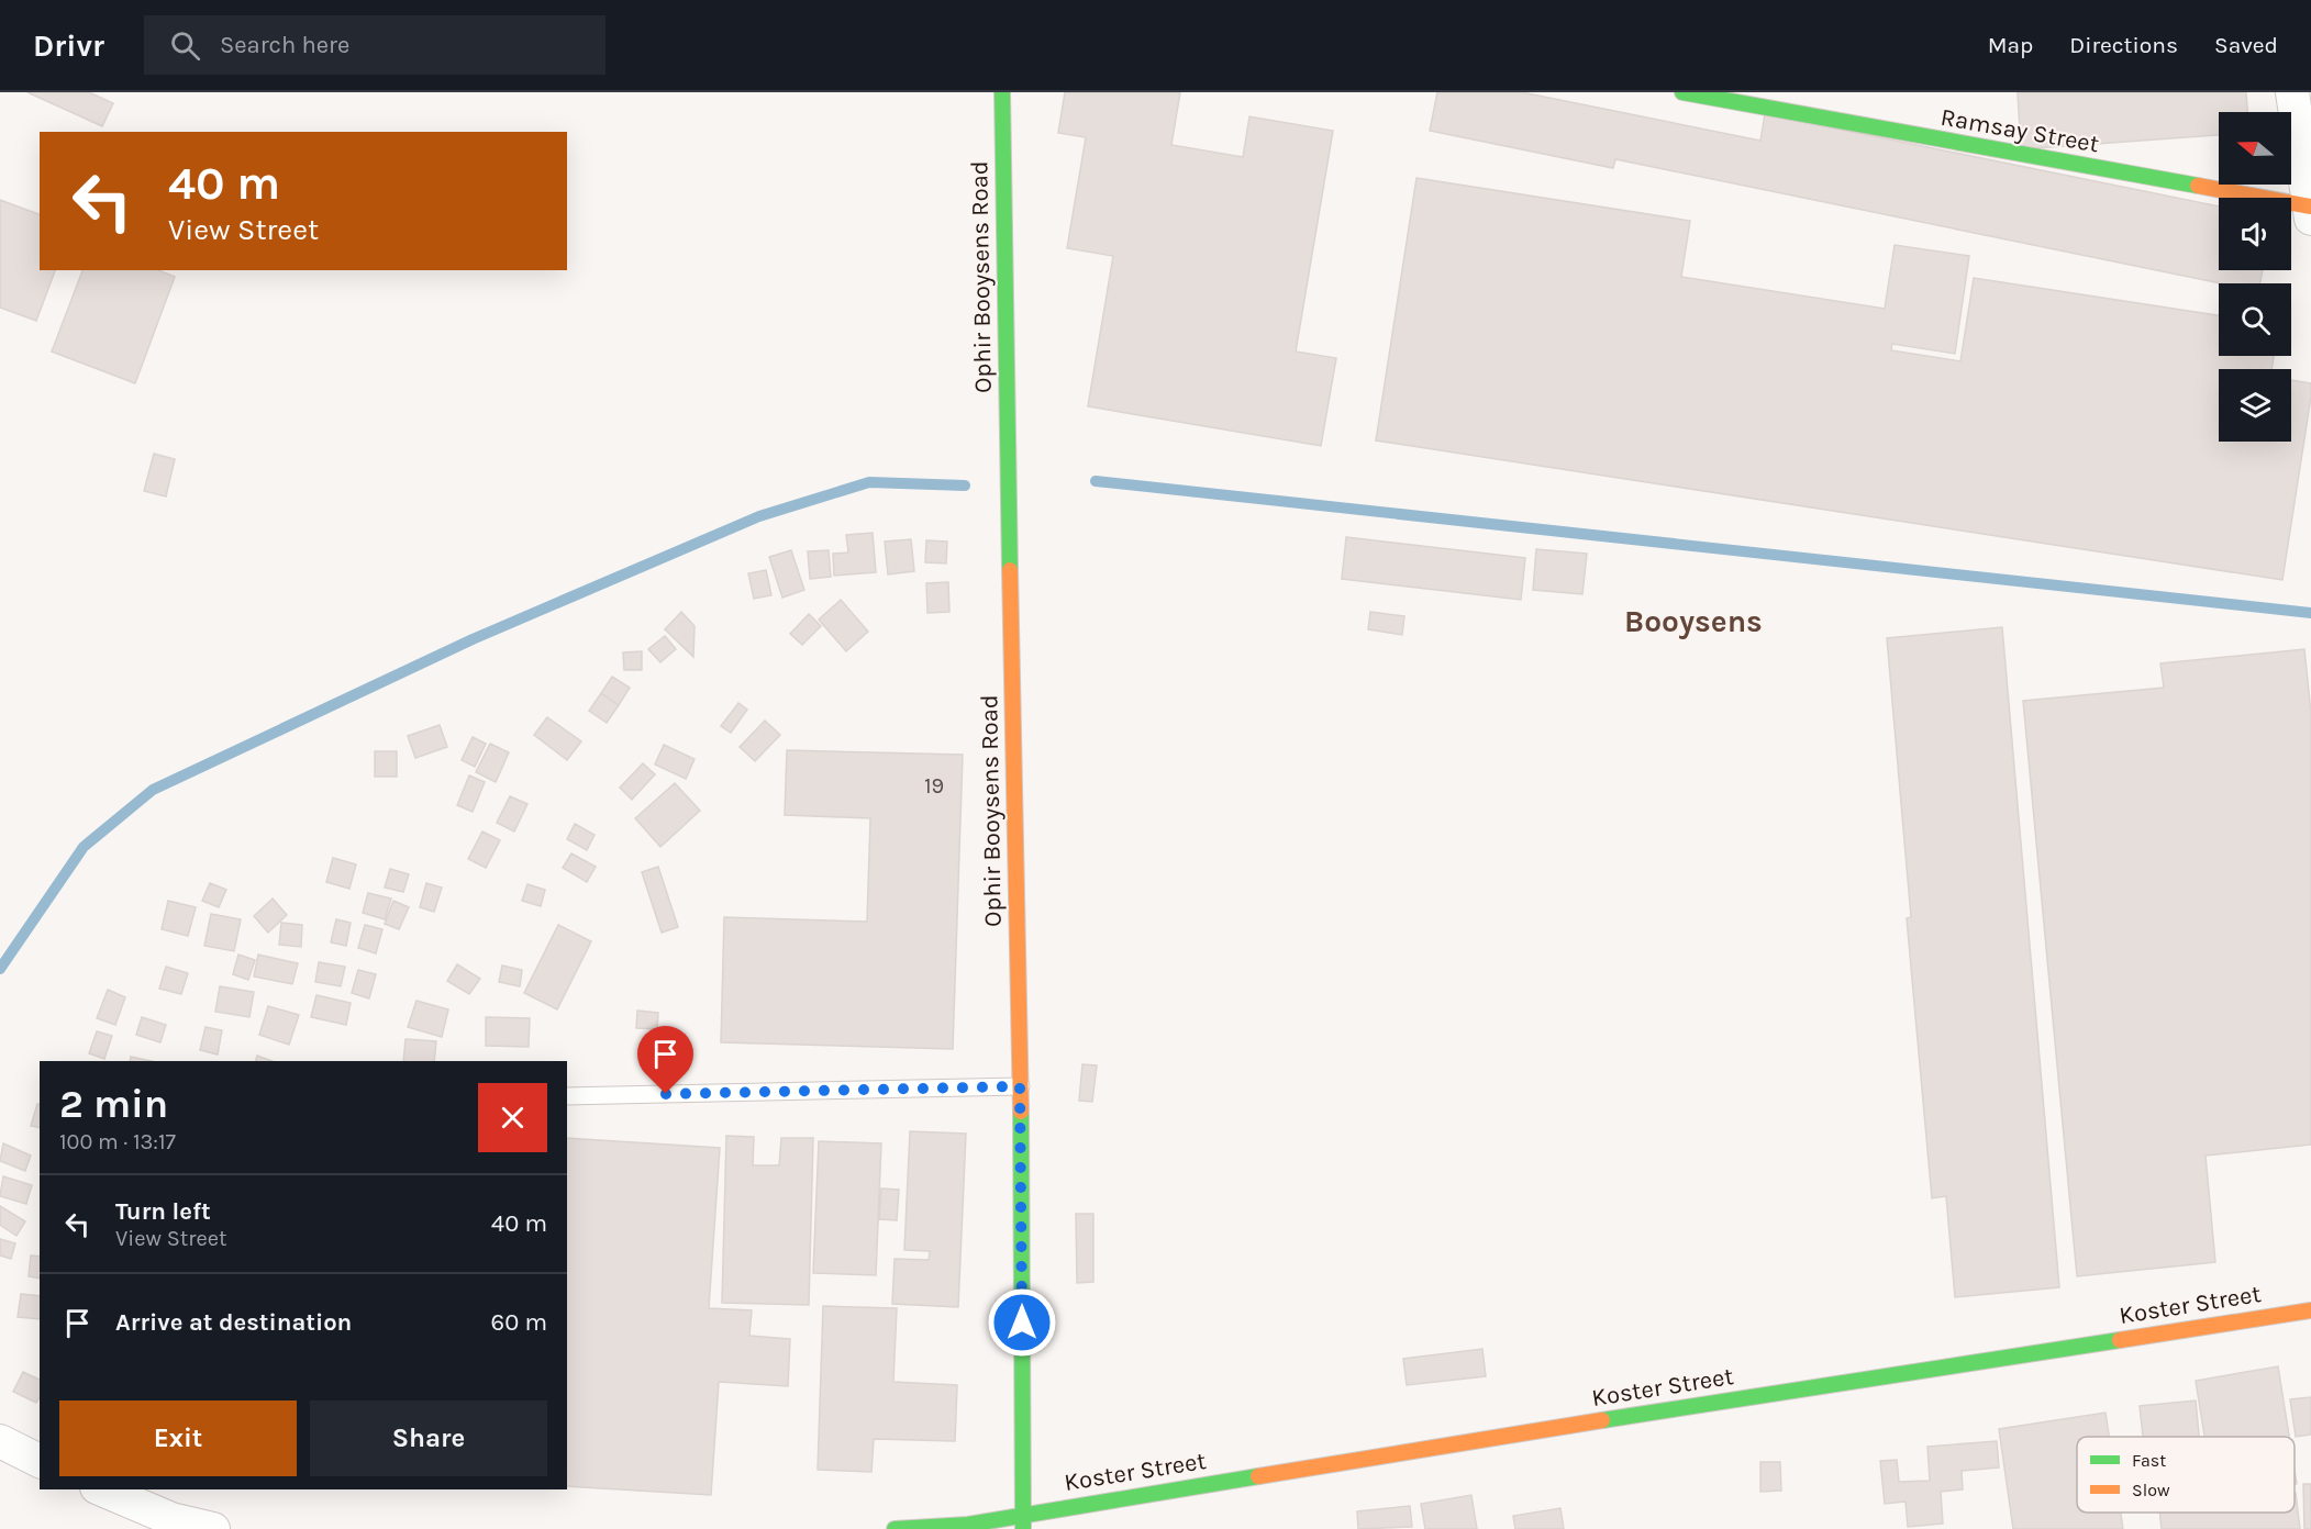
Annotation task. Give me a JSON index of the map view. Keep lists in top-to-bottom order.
{
  "streets": {
    "street": ["Ramsay Street", "Ophir Booysens Road", "Koster Street"]
  },
  "crossings": [
    ["Ophir Booysens Road", "Koster Street"]
  ],
  "districts": ["Booysens"],
  "house_numbers": ["19"],
  "legend": ["Fast", "Slow"],
  "north": "left",
  "page": {
    "header": "Drivr",
    "search": "Search here",
    "nav": ["Map", "Directions", "Saved"],
    "turn": ["40 m", "View Street"],
    "heading": ["2 min", "100 m · 13:17"],
    "list": [
      {
        "name": "Turn left",
        "note": "View Street",
        "value": "40 m"
      },
      {
        "name": "Arrive at destination",
        "value": "60 m"
      }
    ],
    "buttons": ["Exit", "Share"]
  }
}
